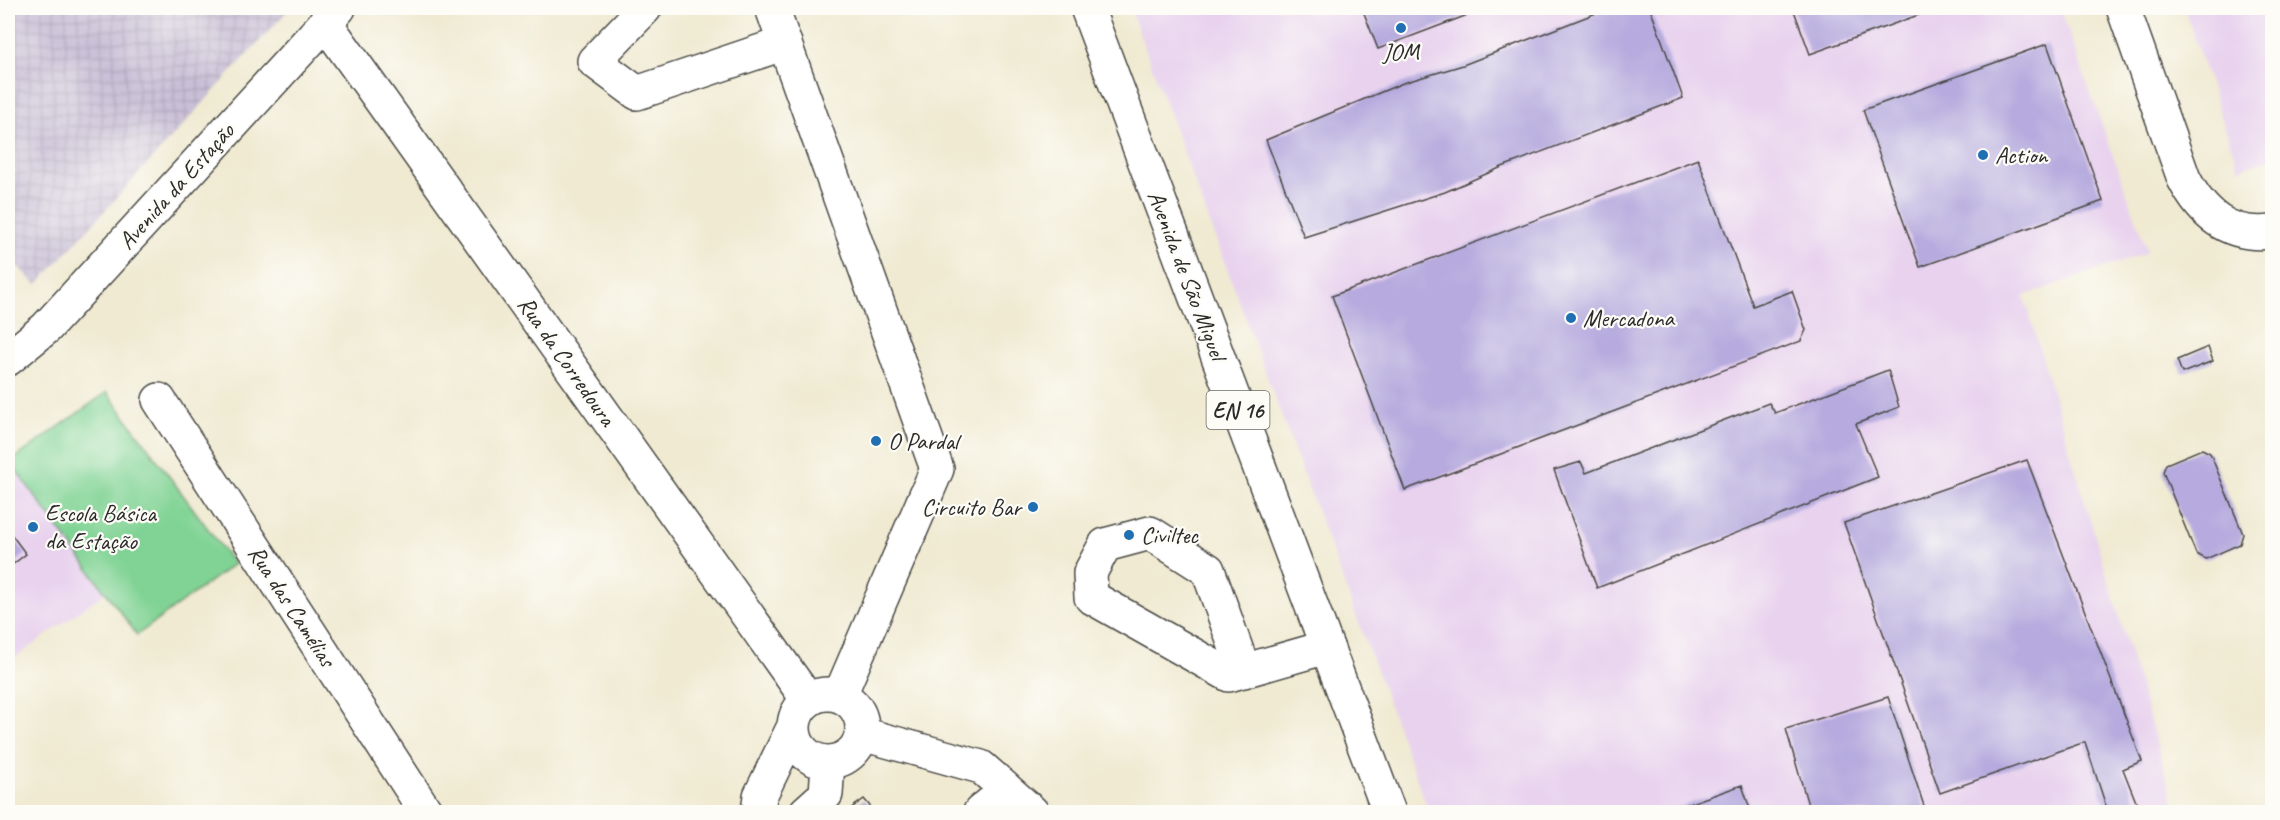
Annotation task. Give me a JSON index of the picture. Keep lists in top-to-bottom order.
{
  "streets": {
    "street": [
      "Avenida da Estação",
      "Avenida de São Miguel",
      "Rua da Corredoura",
      "EN 16",
      "Rua das Camélias"
    ]
  },
  "crossings": [
    ["Avenida da Estação", "Rua da Corredoura"]
  ],
  "places": [
    "JOM",
    "Action",
    "Mercadona",
    "O Pardal",
    "Circuito Bar",
    "Escola Básica da Estação",
    "Civiltec"
  ]
}
